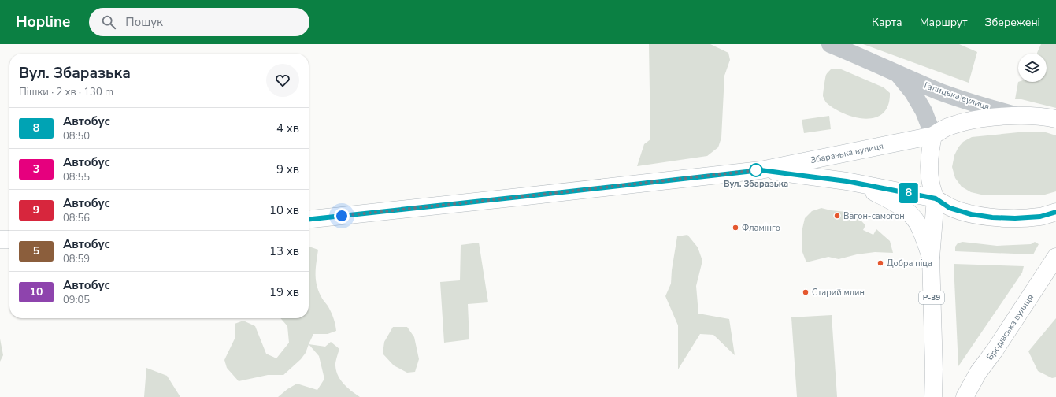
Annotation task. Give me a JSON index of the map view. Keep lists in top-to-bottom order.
{
  "streets": {
    "main road": ["Збаразька вулиця", "Р-39", "Бродівська вулиця"],
    "street": ["Галицька вулиця"]
  },
  "crossings": [
    ["Галицька вулиця", "Збаразька вулиця"],
    ["Галицька вулиця", "Р-39"],
    ["Збаразька вулиця", "Р-39"]
  ],
  "places": [
    "Вул. Збаразька",
    "Вагон-самогон",
    "Фламінго",
    "Добра піца",
    "Старий млин"
  ],
  "lines": ["bus line 8"],
  "page": {
    "header": "Hopline",
    "search": "Пошук",
    "nav": ["Карта", "Маршрут", "Збережені"],
    "on_map": "8",
    "heading": ["Вул. Збаразька", "Пішки · 2 хв · 130 m"],
    "list": [
      {
        "mark": "8",
        "name": "Автобус",
        "note": "08:50",
        "value": "4 хв"
      },
      {
        "mark": "3",
        "name": "Автобус",
        "note": "08:55",
        "value": "9 хв"
      },
      {
        "mark": "9",
        "name": "Автобус",
        "note": "08:56",
        "value": "10 хв"
      },
      {
        "mark": "5",
        "name": "Автобус",
        "note": "08:59",
        "value": "13 хв"
      },
      {
        "mark": "10",
        "name": "Автобус",
        "note": "09:05",
        "value": "19 хв"
      }
    ]
  }
}
